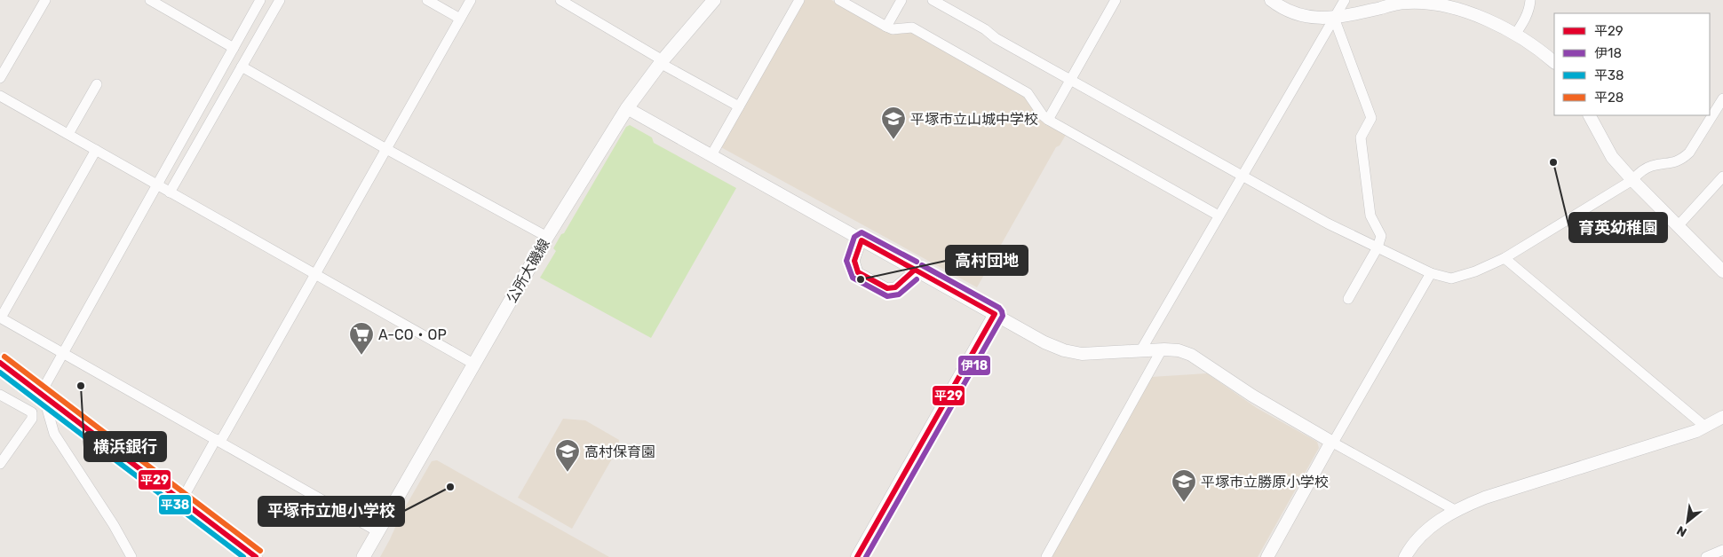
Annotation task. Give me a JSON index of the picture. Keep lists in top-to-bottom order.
{
  "streets": {
    "main road": ["公所大磯線"]
  },
  "places": {
    "school or university": ["平塚市立山城中学校", "高村保育園", "平塚市立勝原小学校"],
    "other": [
      "育英幼稚園",
      "高村団地",
      "横浜銀行",
      "平塚市立旭小学校"
    ],
    "supermarket": ["A-CO・OP"]
  },
  "lines": [
    "transit line 伊18",
    "transit line 平29",
    "transit line 平28",
    "transit line 平38"
  ],
  "legend": [
    "平29",
    "伊18",
    "平38",
    "平28"
  ],
  "north": "bottom left"
}
